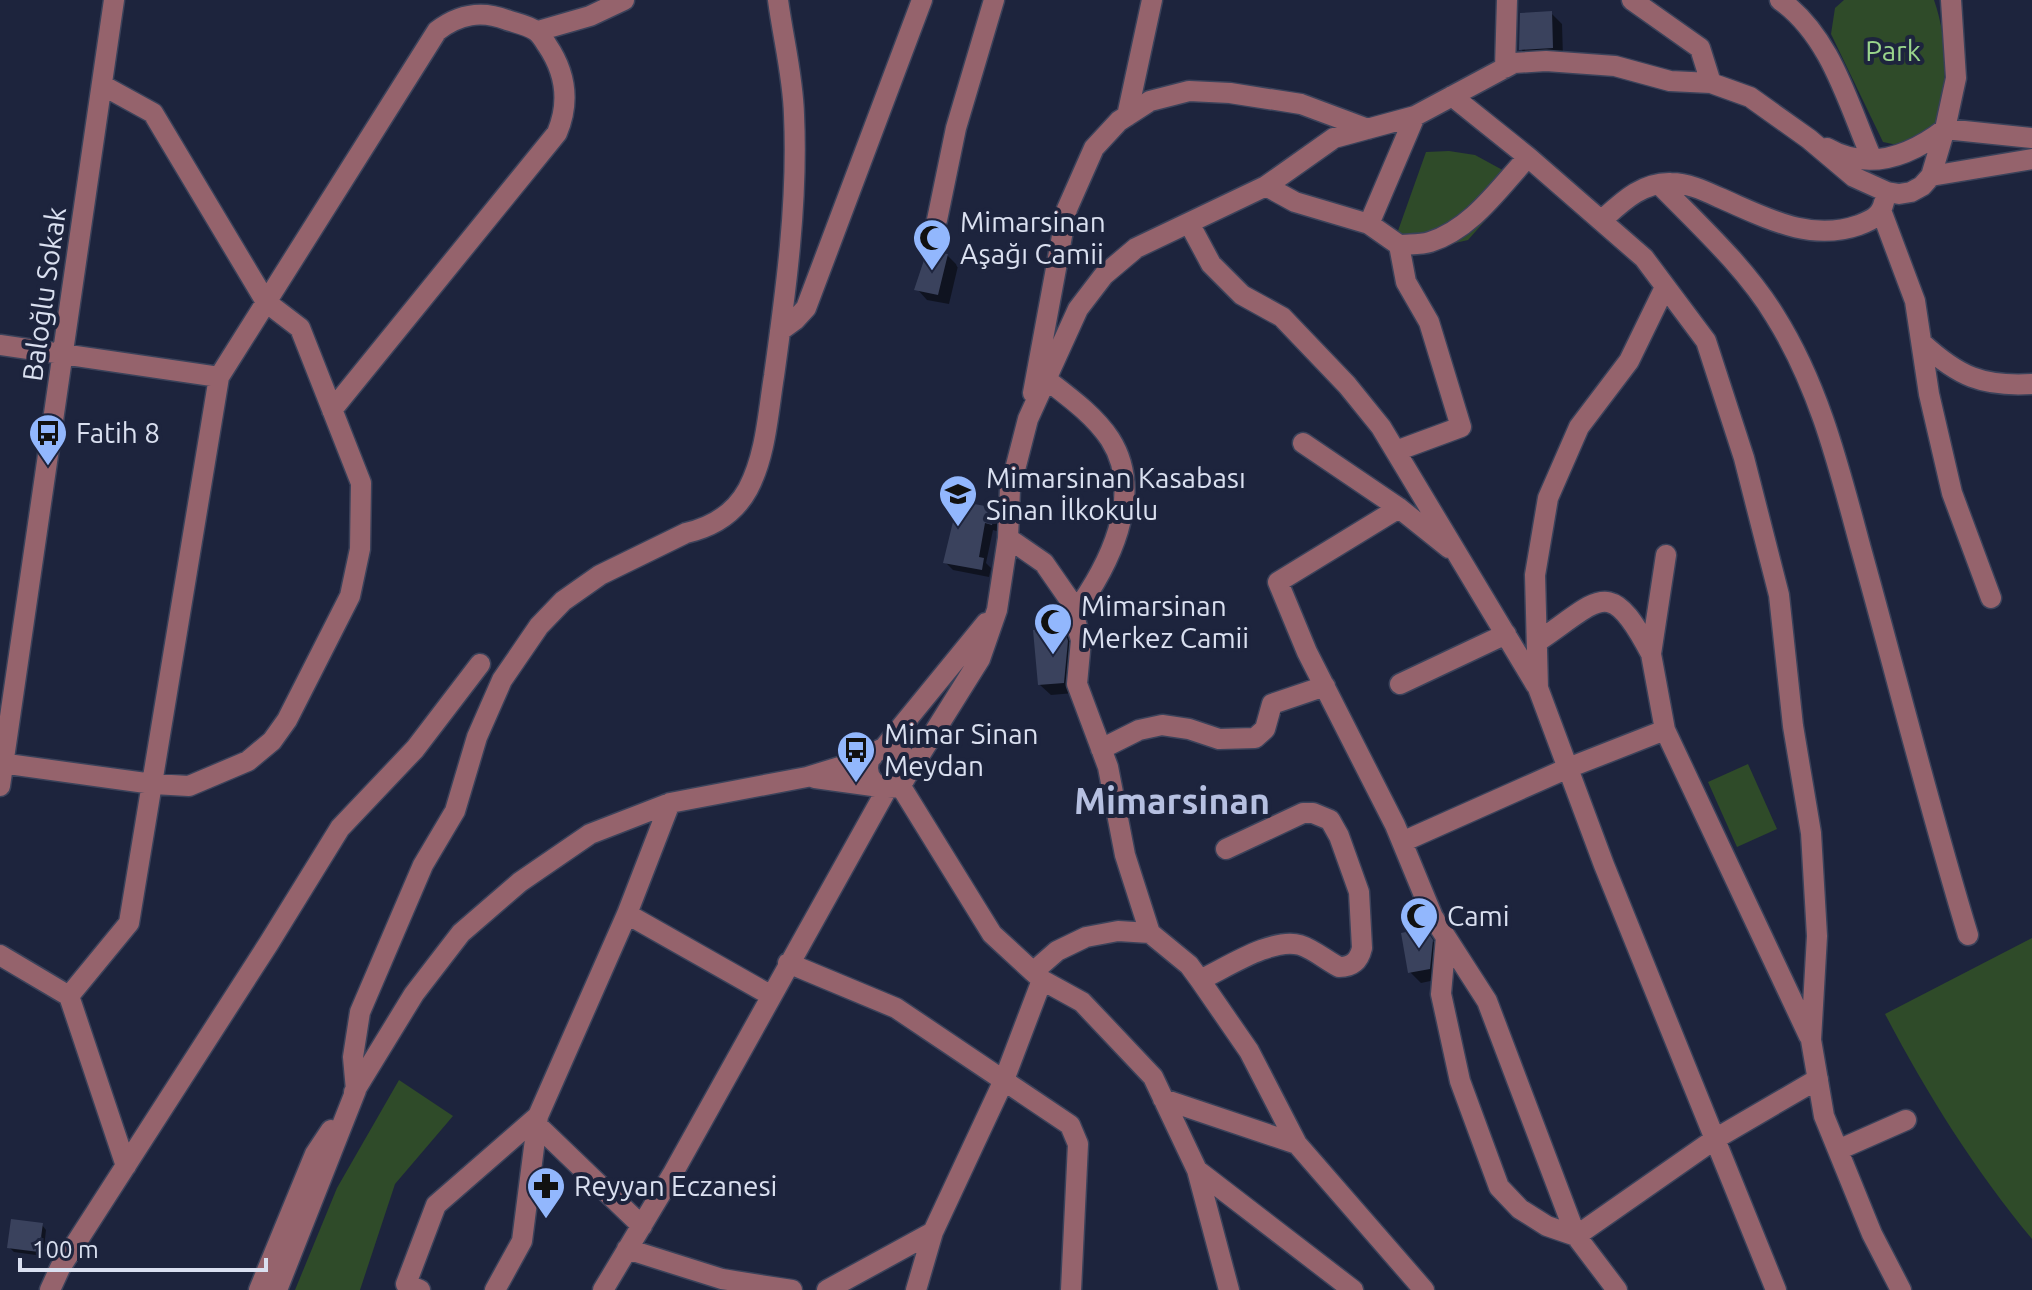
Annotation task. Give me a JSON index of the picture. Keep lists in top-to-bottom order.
{
  "streets": {
    "street": ["Baloğlu Sokak"]
  },
  "districts": ["Mimarsinan"],
  "parks": ["Park"],
  "places": {
    "mosque": ["Mimarsinan Aşağı Camii", "Mimarsinan Merkez Camii", "Cami"],
    "bus stop": ["Fatih 8", "Mimar Sinan Meydan"],
    "school or university": ["Mimarsinan Kasabası Sinan İlkokulu"],
    "pharmacy": ["Reyyan Eczanesi"]
  },
  "scale_bar": "100 m"
}
